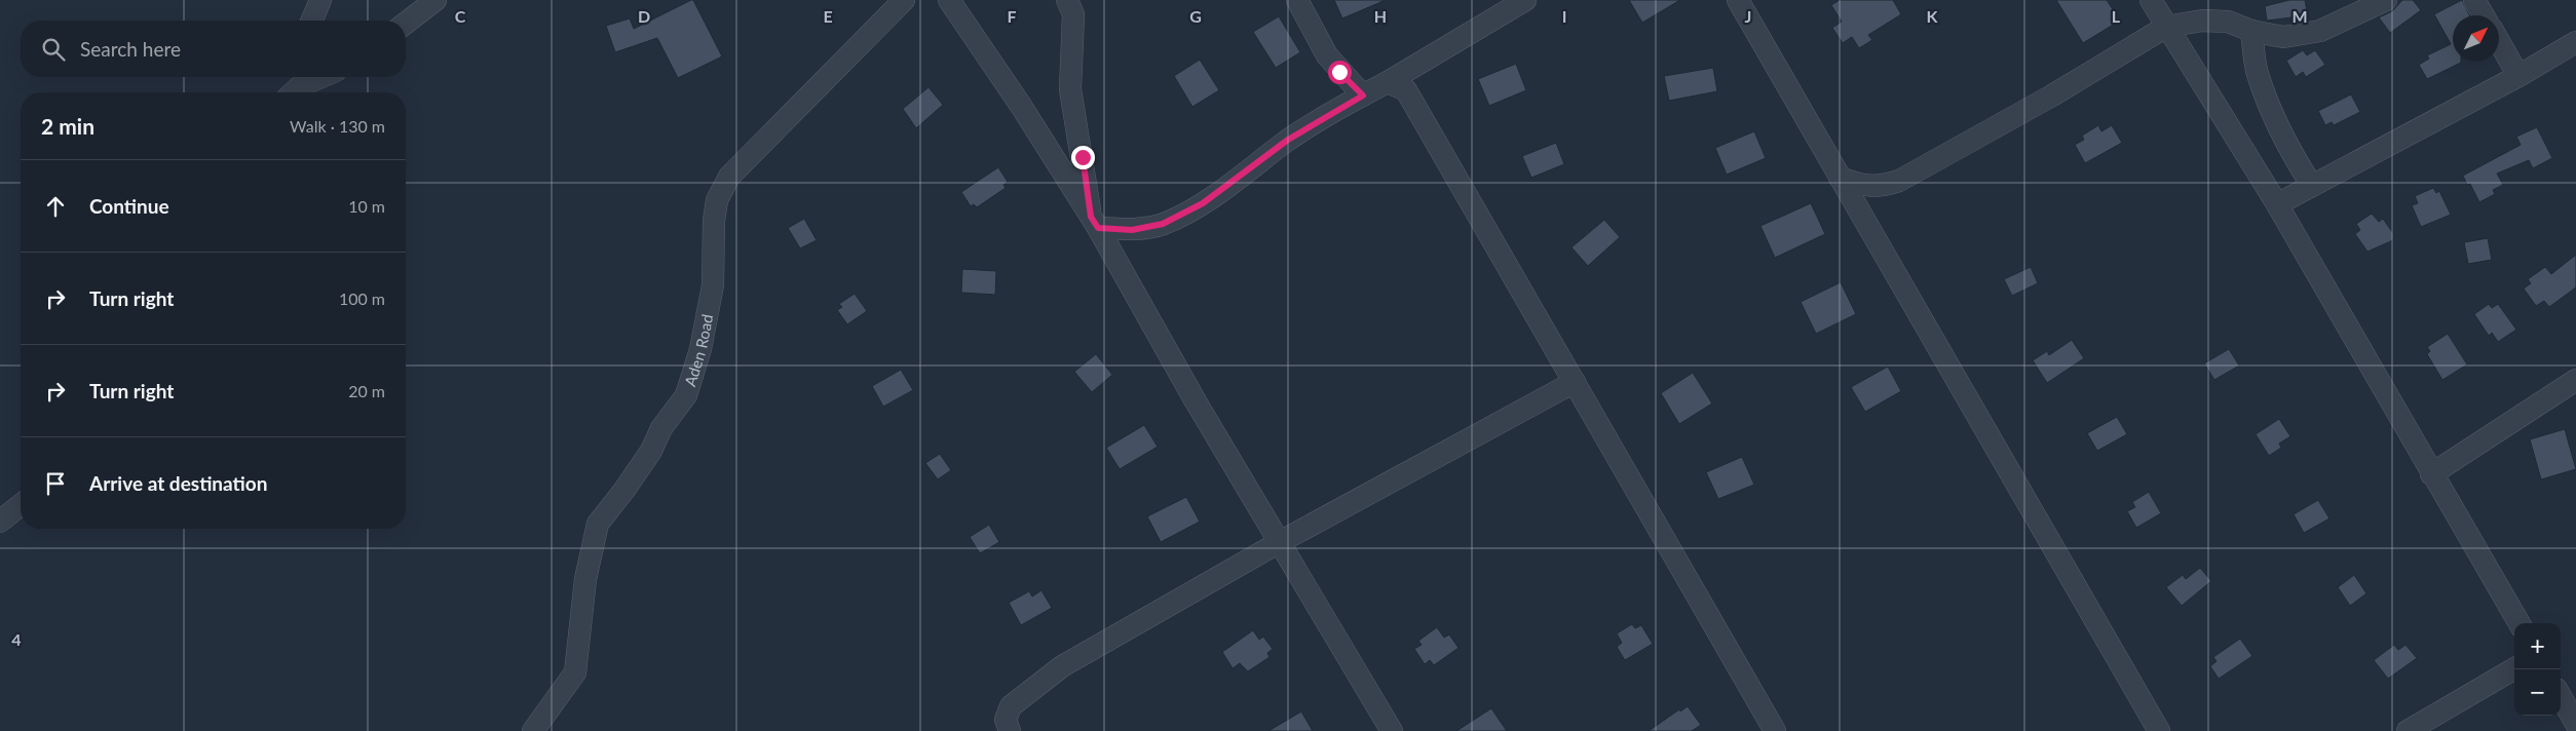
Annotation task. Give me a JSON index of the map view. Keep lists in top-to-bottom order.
{
  "streets": {
    "street": ["Aden Road"]
  },
  "north": "top right",
  "page": {
    "search": "Search here",
    "heading": ["2 min", "Walk · 130 m"],
    "list": [
      ["Continue", "10 m"],
      ["Turn right", "100 m"],
      ["Turn right", "20 m"],
      "Arrive at destination"
    ],
    "map_buttons": ["+", "−"]
  },
  "grid": {
    "columns": [
      "C",
      "D",
      "E",
      "F",
      "G",
      "H",
      "I",
      "J",
      "K",
      "L",
      "M"
    ],
    "rows": ["4"]
  }
}
